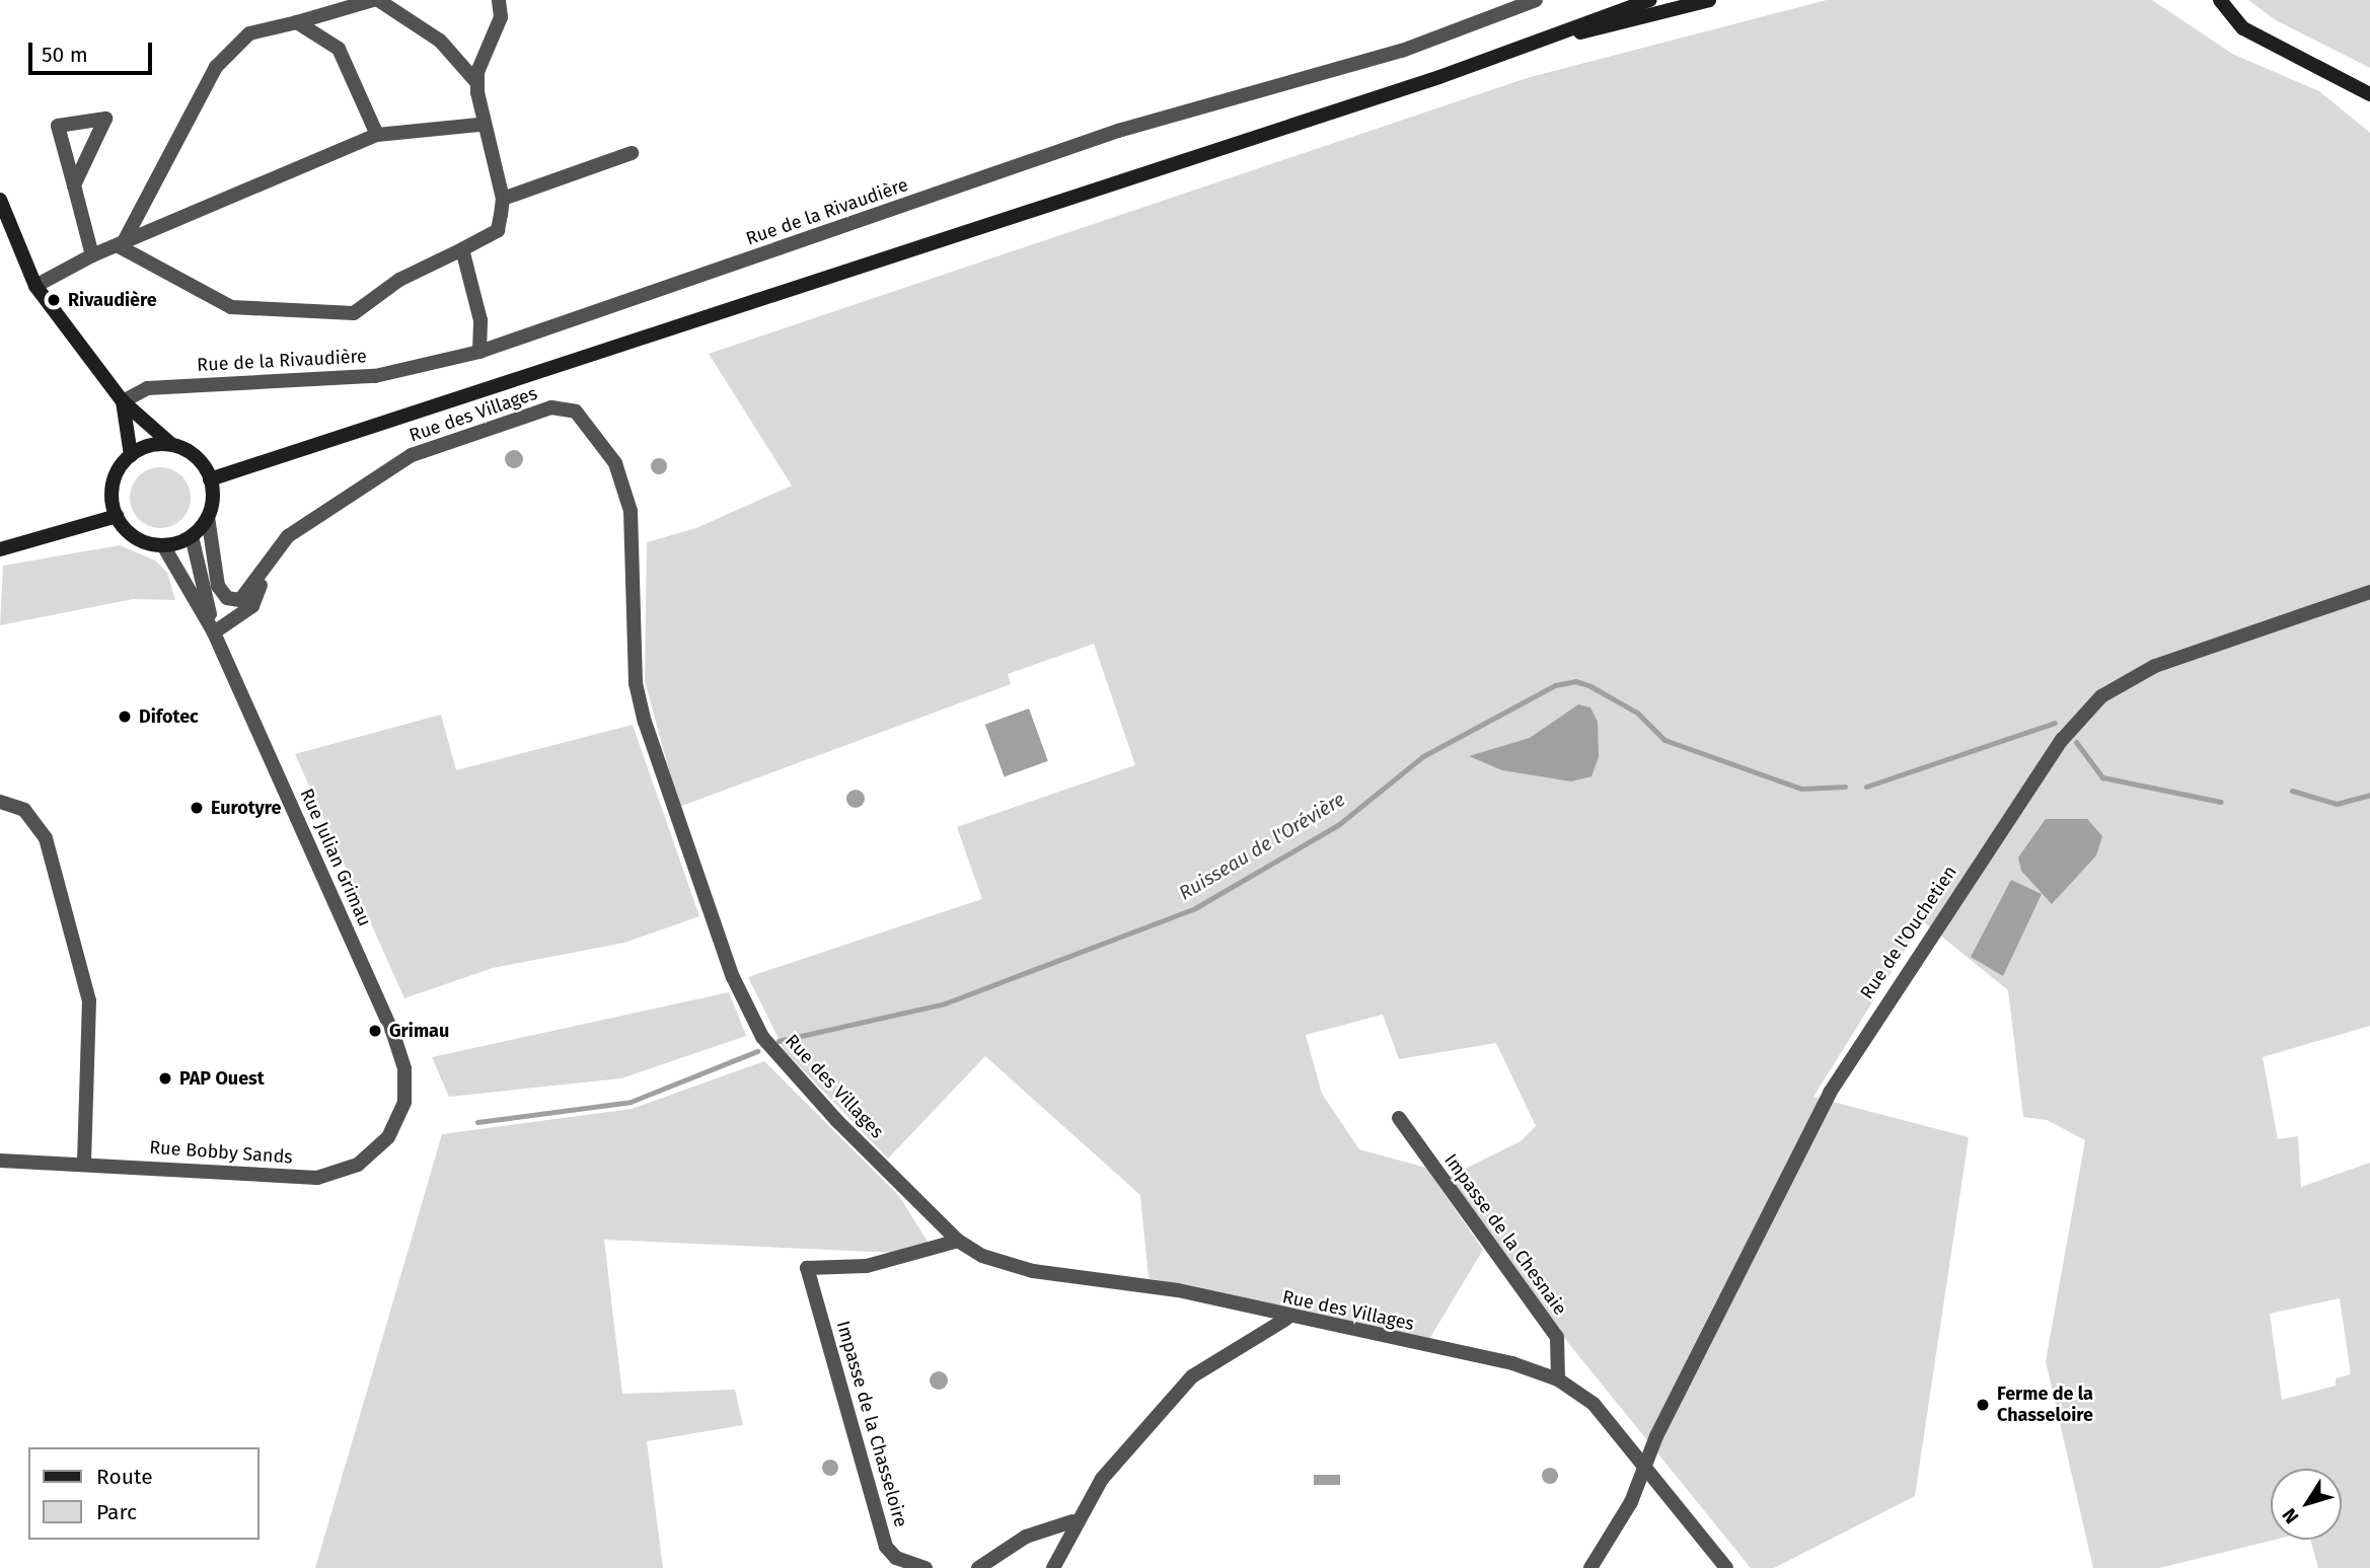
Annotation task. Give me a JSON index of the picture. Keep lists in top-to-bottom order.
{
  "streets": {
    "street": [
      "Rue de la Rivaudière",
      "Rue des Villages",
      "Rue Julian Grimau",
      "Rue de l'Ouchetien",
      "Rue Bobby Sands",
      "Impasse de la Chesnaie",
      "Impasse de la Chasseloire"
    ]
  },
  "crossings": [
    ["Rue des Villages", "Rue de l'Ouchetien"],
    ["Rue des Villages", "Impasse de la Chesnaie"],
    ["Rue des Villages", "Impasse de la Chasseloire"],
    ["Rue Julian Grimau", "Rue Bobby Sands"]
  ],
  "water": ["Ruisseau de l'Orévière"],
  "places": [
    "Rivaudière",
    "Difotec",
    "Eurotyre",
    "Grimau",
    "PAP Ouest",
    "Ferme de la Chasseloire"
  ],
  "legend": ["Route", "Parc"],
  "scale_bar": "50 m",
  "north": "bottom left"
}
